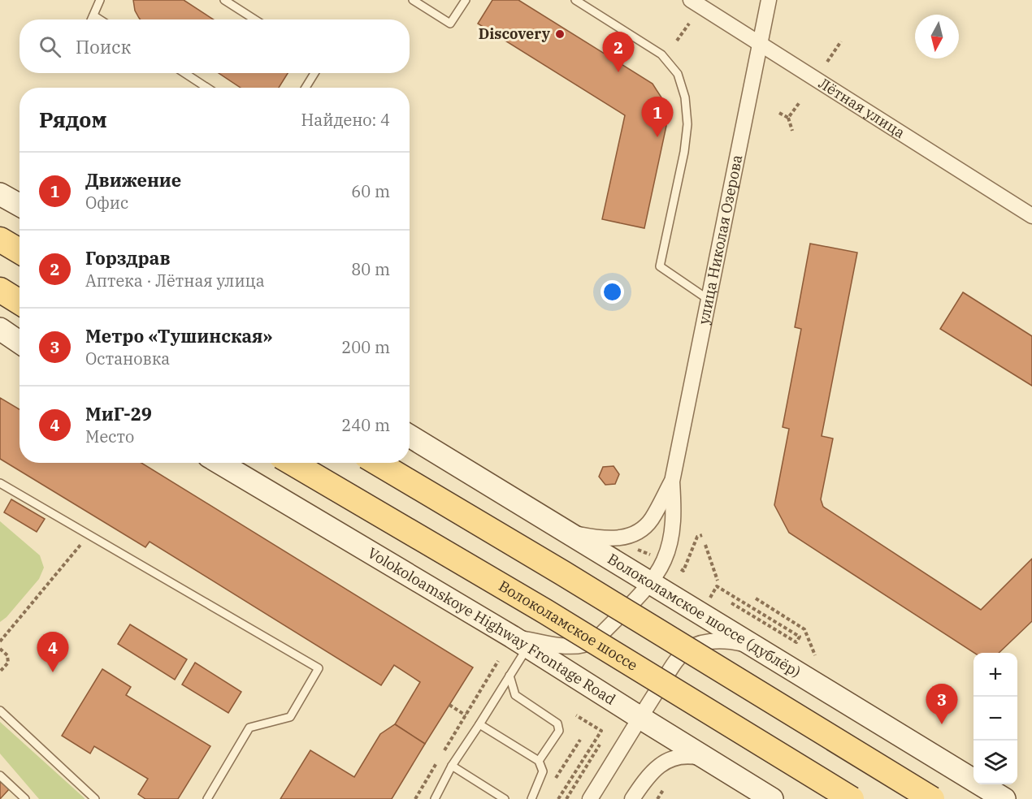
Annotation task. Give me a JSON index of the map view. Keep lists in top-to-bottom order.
{
  "streets": {
    "main road": ["Волоколамское шоссе"],
    "street": [
      "Лётная улица",
      "улица Николая Озерова",
      "Волоколамское шоссе (дублёр)",
      "Volokoloamskoye Highway Frontage Road"
    ]
  },
  "crossings": [
    ["Лётная улица", "улица Николая Озерова"],
    ["улица Николая Озерова", "Волоколамское шоссе (дублёр)"],
    ["улица Николая Озерова", "Volokoloamskoye Highway Frontage Road"]
  ],
  "places": ["Discovery"],
  "north": "bottom",
  "page": {
    "search": "Поиск",
    "pins": [
      "2",
      "1",
      "4",
      "3"
    ],
    "heading": ["Рядом", "Найдено: 4"],
    "list": [
      {
        "mark": "1",
        "name": "Движение",
        "note": "Офис",
        "value": "60 m"
      },
      {
        "mark": "2",
        "name": "Горздрав",
        "note": "Аптека · Лётная улица",
        "value": "80 m"
      },
      {
        "mark": "3",
        "name": "Метро «Тушинская»",
        "note": "Остановка",
        "value": "200 m"
      },
      {
        "mark": "4",
        "name": "МиГ-29",
        "note": "Место",
        "value": "240 m"
      }
    ],
    "map_buttons": ["+", "−"]
  }
}
